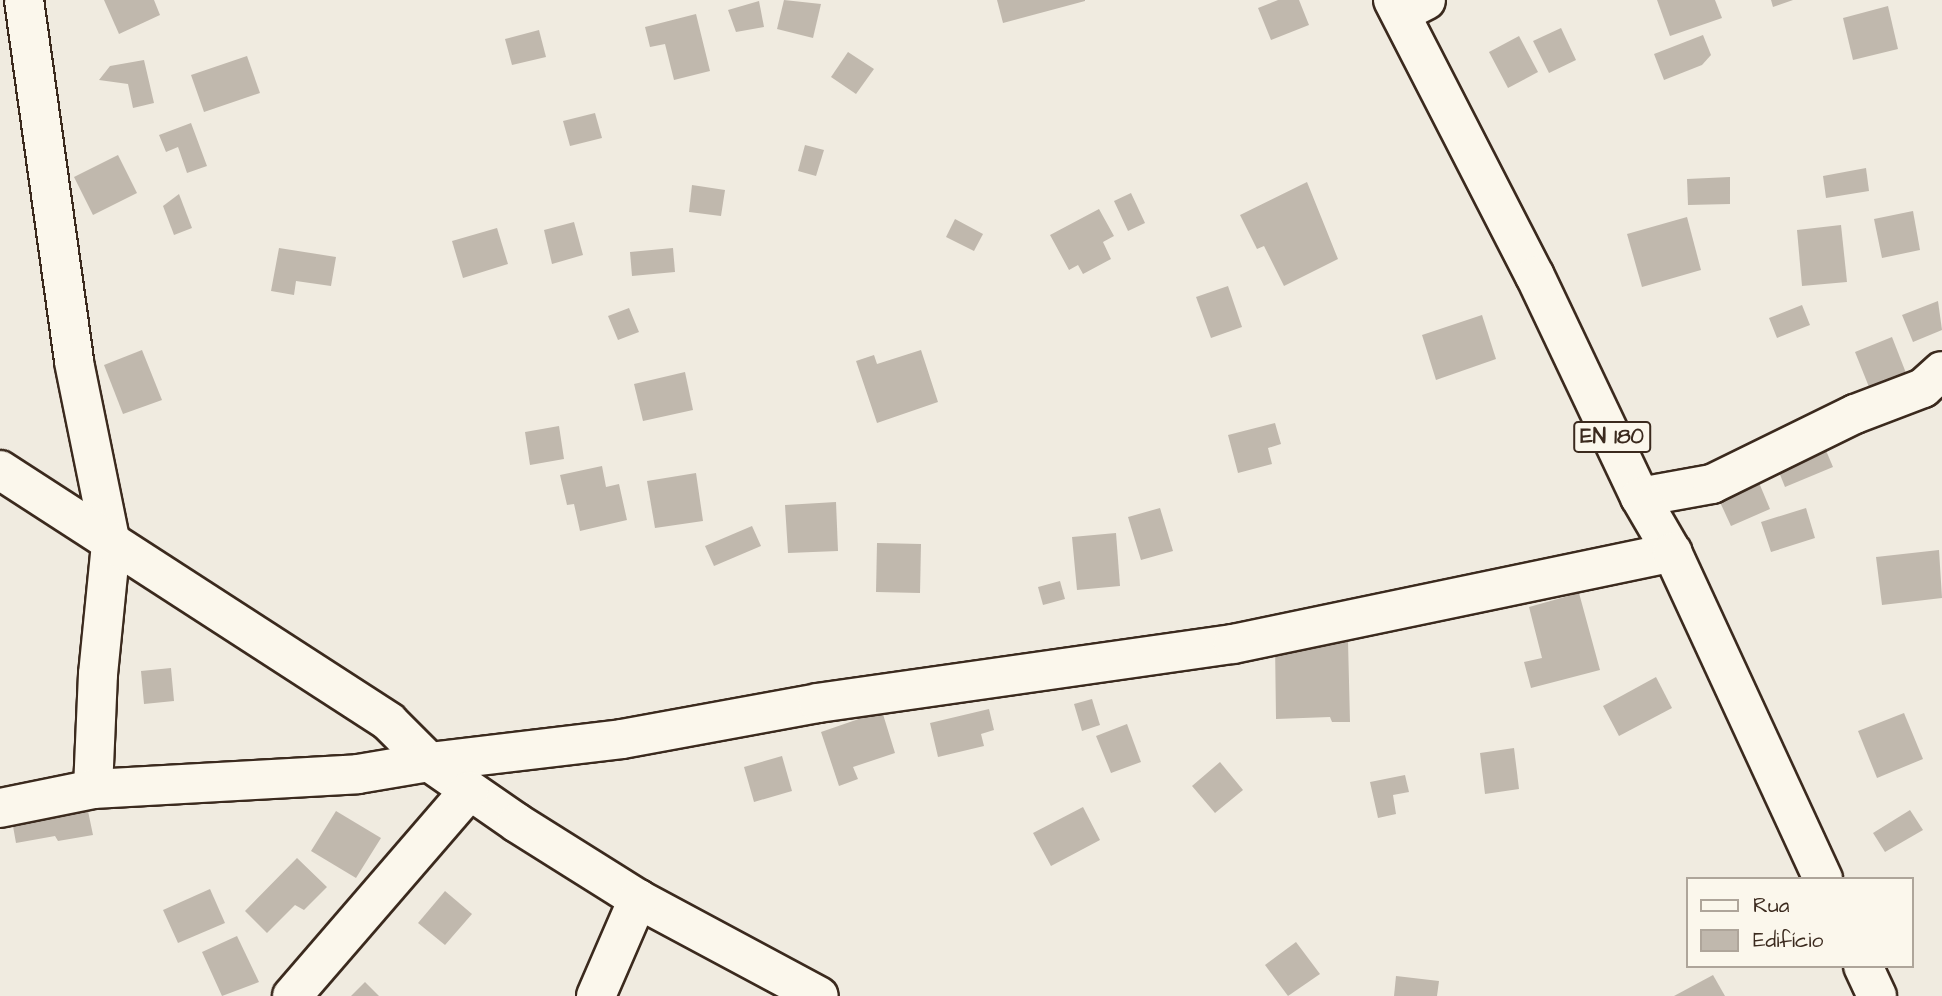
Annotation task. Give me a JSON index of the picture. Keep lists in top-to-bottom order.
{
  "streets": {
    "street": ["EN 180"]
  },
  "legend": ["Rua", "Edifício"]
}
